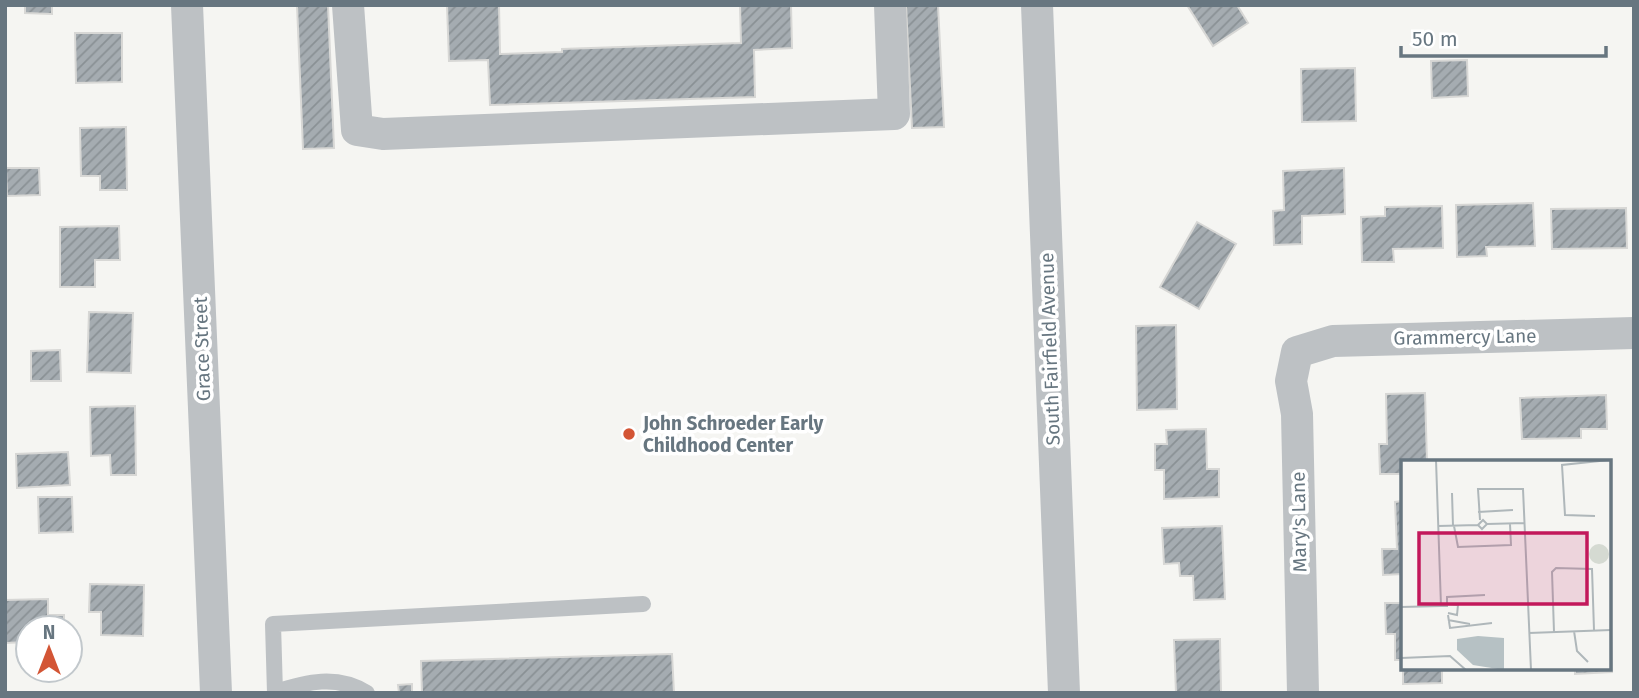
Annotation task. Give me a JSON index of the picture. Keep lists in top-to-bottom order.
{
  "streets": {
    "street": [
      "Grammercy Lane",
      "Grace Street",
      "South Fairfield Avenue",
      "Mary's Lane"
    ]
  },
  "crossings": [
    ["Grammercy Lane", "Mary's Lane"]
  ],
  "places": ["John Schroeder Early Childhood Center"],
  "scale_bar": "50 m",
  "north": "top"
}
